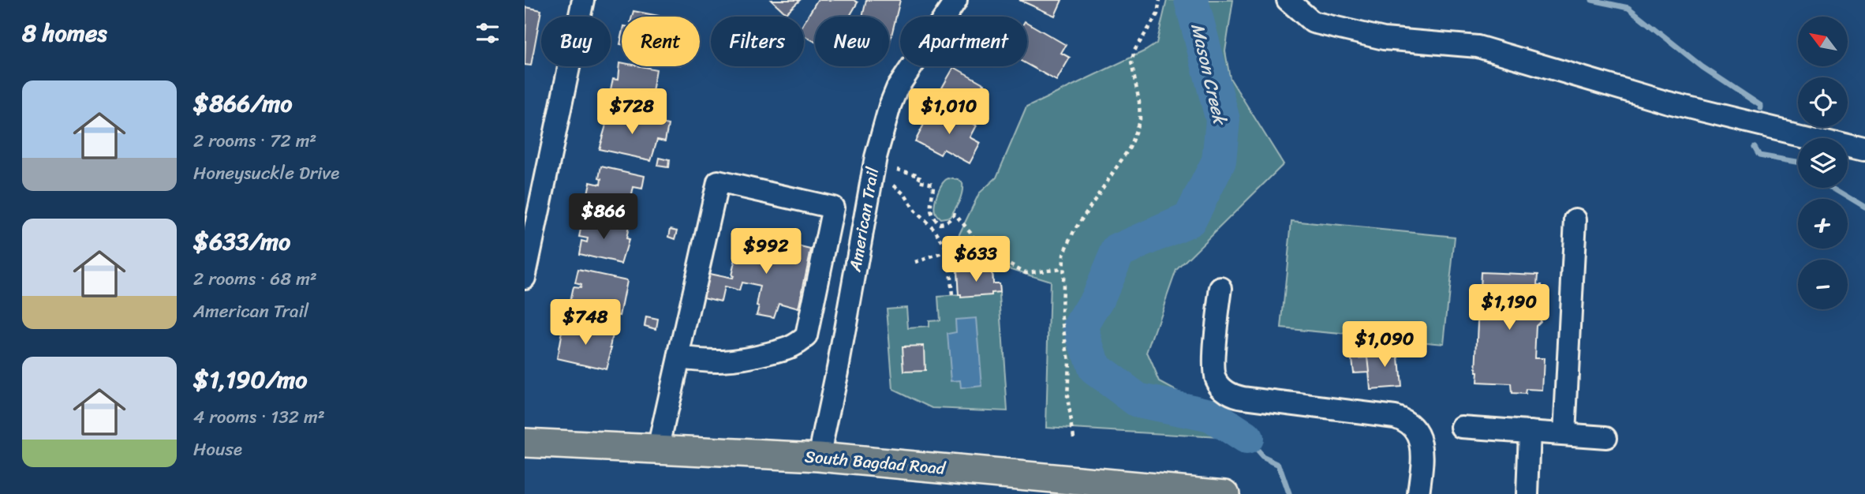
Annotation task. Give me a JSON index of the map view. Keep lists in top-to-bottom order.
{
  "streets": {
    "main road": ["South Bagdad Road"],
    "street": ["American Trail"]
  },
  "crossings": [
    ["American Trail", "South Bagdad Road"]
  ],
  "water": ["Mason Creek"],
  "north": "top left",
  "page": {
    "heading": "8 homes",
    "map_buttons": ["+", "−"],
    "chip": [
      "Buy",
      "Rent",
      "Filters",
      "New",
      "Apartment"
    ],
    "list": [
      {
        "name": "$866/mo",
        "note": "2 rooms · 72 m² · Honeysuckle Drive"
      },
      {
        "name": "$633/mo",
        "note": "2 rooms · 68 m² · American Trail"
      },
      {
        "name": "$1,190/mo",
        "note": "4 rooms · 132 m² · House"
      }
    ],
    "price": [
      "$728",
      "$1,010",
      "$866",
      "$992",
      "$633",
      "$1,190",
      "$748",
      "$1,090"
    ]
  }
}
